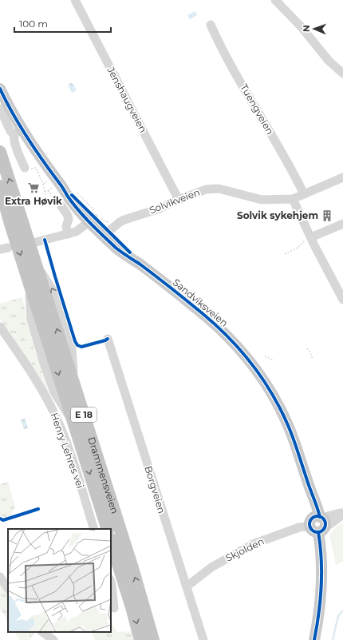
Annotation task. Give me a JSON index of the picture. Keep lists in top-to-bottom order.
{
  "streets": {
    "highway": ["E 18", "Drammensveien"],
    "main road": ["Sandviksveien"],
    "street": [
      "Jenshaugveien",
      "Tuengveien",
      "Solvikveien",
      "Henry Lehres vei",
      "Borgveien",
      "Skjolden"
    ]
  },
  "crossings": [
    ["Jenshaugveien", "Solvikveien"],
    ["Tuengveien", "Solvikveien"],
    ["Solvikveien", "Sandviksveien"],
    ["Sandviksveien", "Skjolden"],
    ["E 18", "Drammensveien"],
    ["Borgveien", "Skjolden"]
  ],
  "places": {
    "supermarket": ["Extra Høvik"],
    "building": ["Solvik sykehjem"]
  },
  "scale_bar": "100 m",
  "north": "left"
}
